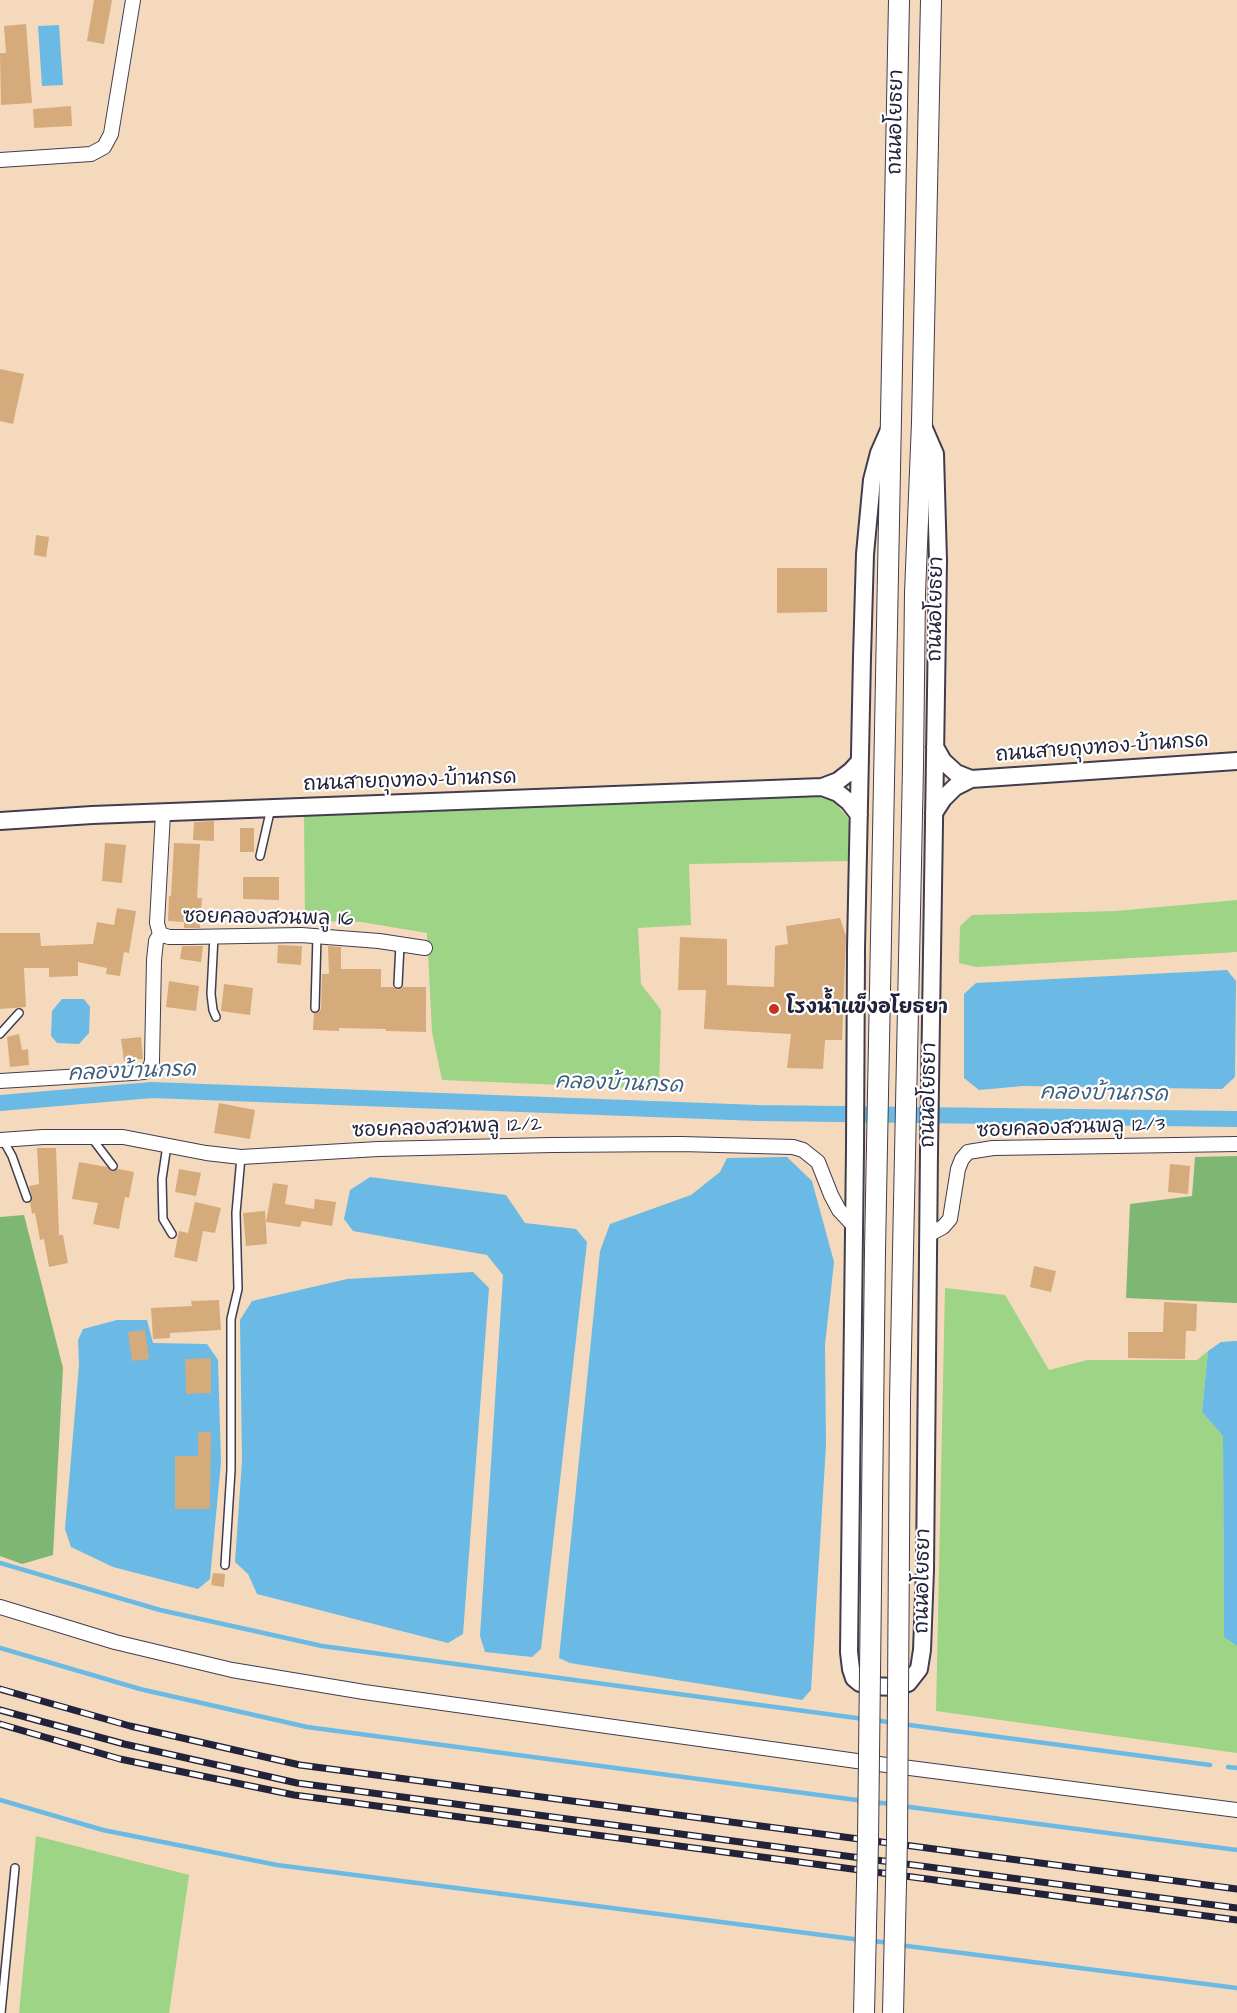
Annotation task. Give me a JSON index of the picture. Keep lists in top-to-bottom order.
{
  "streets": {
    "main road": ["ถนนอโยธยา"],
    "street": [
      "ถนนสายถุงทอง-บ้านกรด",
      "ซอยคลองสวนพลู 16",
      "ซอยคลองสวนพลู 12/2",
      "ซอยคลองสวนพลู 12/3"
    ]
  },
  "crossings": [
    ["ถนนอโยธยา", "ถนนสายถุงทอง-บ้านกรด"],
    ["ถนนอโยธยา", "ซอยคลองสวนพลู 12/2"],
    ["ถนนอโยธยา", "ซอยคลองสวนพลู 12/3"],
    ["ถนนสายถุงทอง-บ้านกรด", "ซอยคลองสวนพลู 16"]
  ],
  "water": ["คลองบ้านกรด"],
  "places": ["โรงน้ำแข็งอโยธยา"]
}
